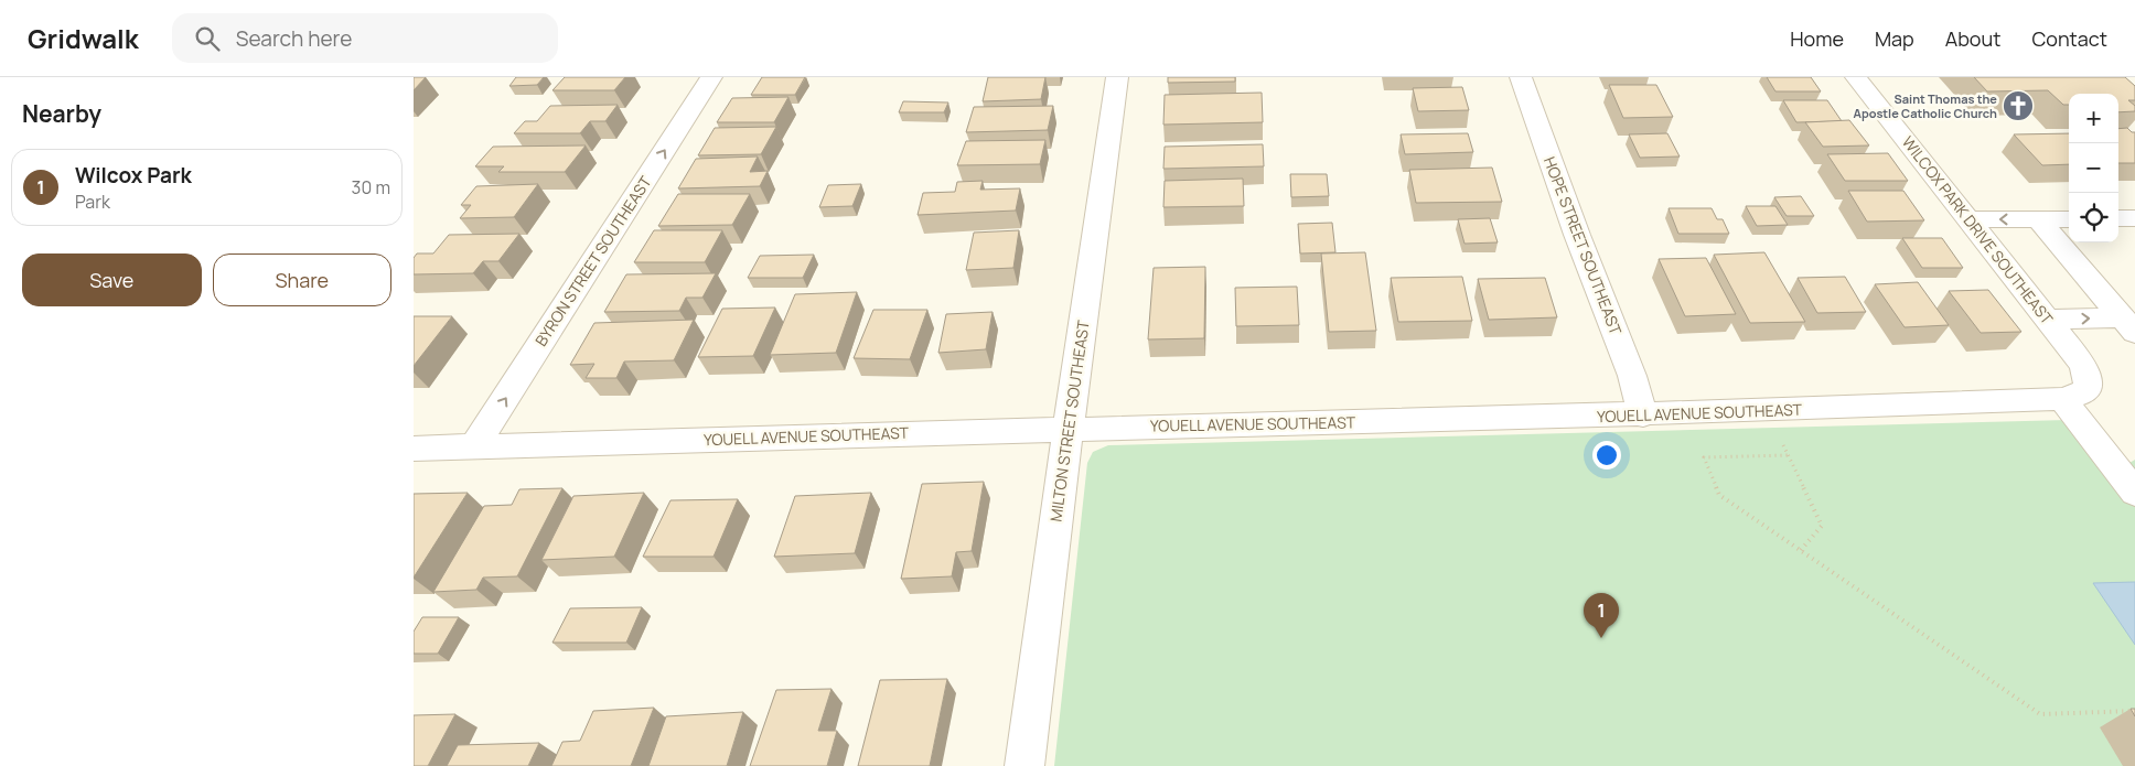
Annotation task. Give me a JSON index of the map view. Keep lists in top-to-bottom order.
{
  "streets": {
    "street": [
      "WILCOX PARK DRIVE SOUTHEAST",
      "HOPE STREET SOUTHEAST",
      "BYRON STREET SOUTHEAST",
      "YOUELL AVENUE SOUTHEAST",
      "MILTON STREET SOUTHEAST"
    ]
  },
  "crossings": [
    ["WILCOX PARK DRIVE SOUTHEAST", "YOUELL AVENUE SOUTHEAST"],
    ["HOPE STREET SOUTHEAST", "YOUELL AVENUE SOUTHEAST"],
    ["BYRON STREET SOUTHEAST", "YOUELL AVENUE SOUTHEAST"],
    ["YOUELL AVENUE SOUTHEAST", "MILTON STREET SOUTHEAST"]
  ],
  "one_way": ["BYRON STREET SOUTHEAST"],
  "places": {
    "church": ["Saint Thomas the Apostle Catholic Church"]
  },
  "page": {
    "header": "Gridwalk",
    "search": "Search here",
    "nav": [
      "Home",
      "Map",
      "About",
      "Contact"
    ],
    "heading": "Nearby",
    "map_buttons": ["+", "−"],
    "list": [
      {
        "mark": "1",
        "name": "Wilcox Park",
        "note": "Park",
        "value": "30 m"
      }
    ],
    "buttons": ["Save", "Share"],
    "pins": "1"
  }
}
